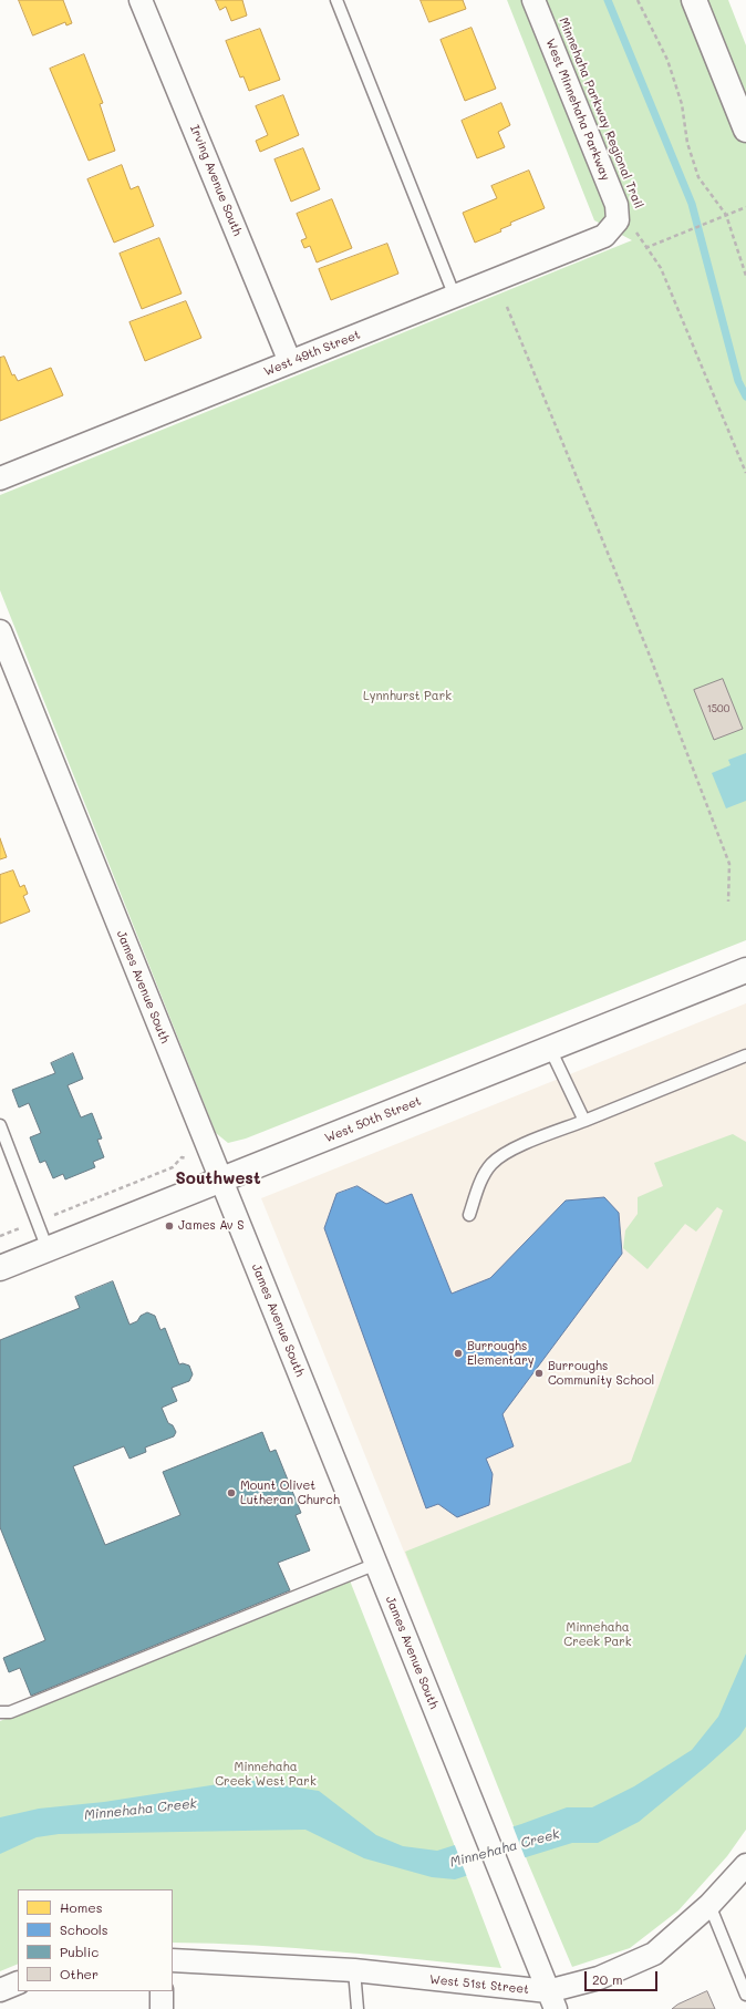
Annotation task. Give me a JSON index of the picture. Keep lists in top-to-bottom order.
{
  "streets": {
    "main road": ["West 50th Street"],
    "street": [
      "West Minnehaha Parkway",
      "Irving Avenue South",
      "West 49th Street",
      "James Avenue South",
      "West 51st Street"
    ]
  },
  "crossings": [
    ["West Minnehaha Parkway", "West 49th Street"],
    ["Irving Avenue South", "West 49th Street"],
    ["James Avenue South", "West 50th Street"],
    ["James Avenue South", "West 51st Street"]
  ],
  "districts": ["Southwest"],
  "water": ["Minnehaha Creek"],
  "parks": ["Lynnhurst Park", "Minnehaha Creek Park", "Minnehaha Creek West Park"],
  "places": [
    "James Av S",
    "Burroughs Elementary",
    "Burroughs Community School",
    "Mount Olivet Lutheran Church"
  ],
  "house_numbers": ["1500"],
  "legend": [
    "Homes",
    "Schools",
    "Public",
    "Other"
  ],
  "scale_bar": "20 m"
}
